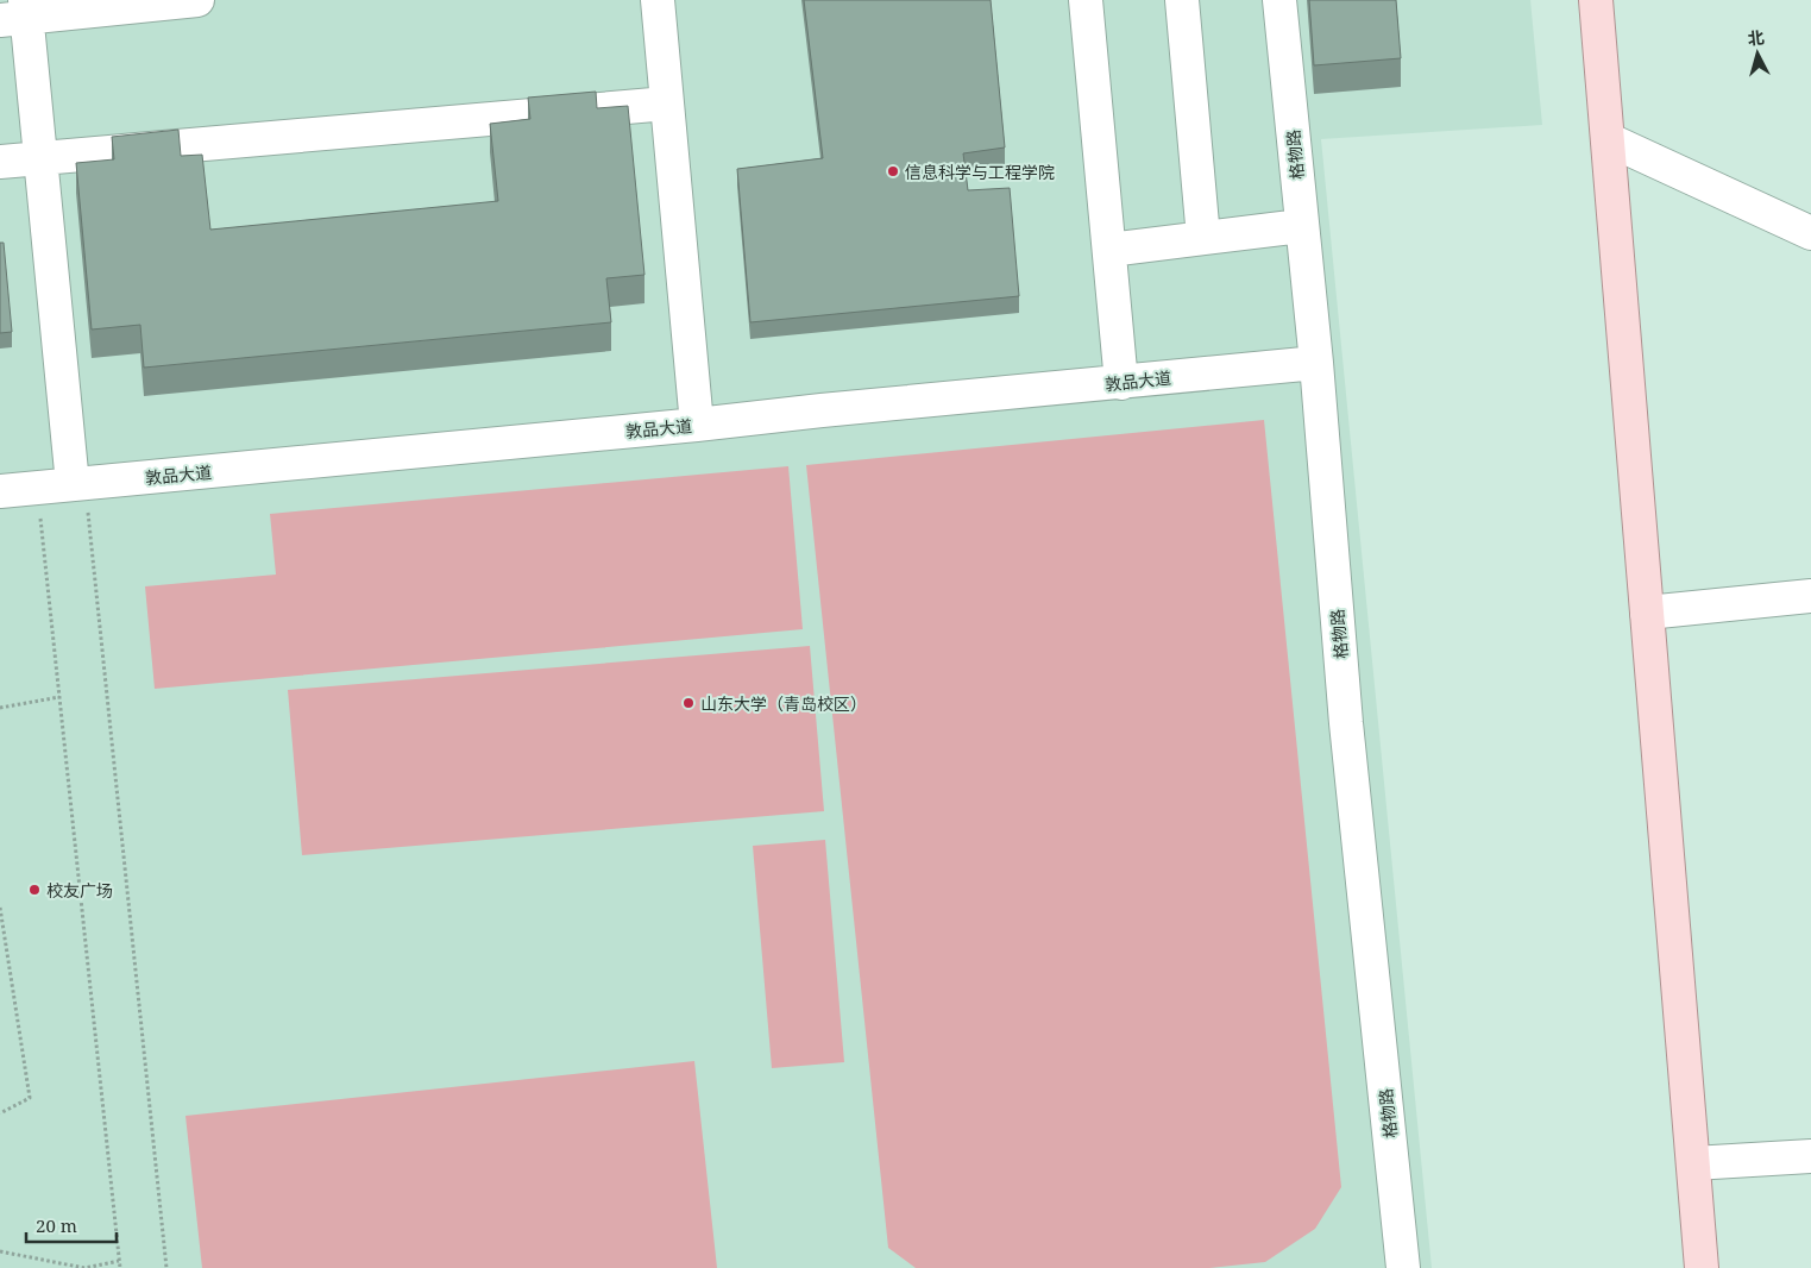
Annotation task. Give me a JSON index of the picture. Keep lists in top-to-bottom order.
{
  "streets": {
    "street": ["格物路", "敦品大道"]
  },
  "crossings": [
    ["格物路", "敦品大道"]
  ],
  "places": ["信息科学与工程学院", "山东大学（青岛校区）", "校友广场"],
  "scale_bar": "20 m",
  "north": "top"
}
